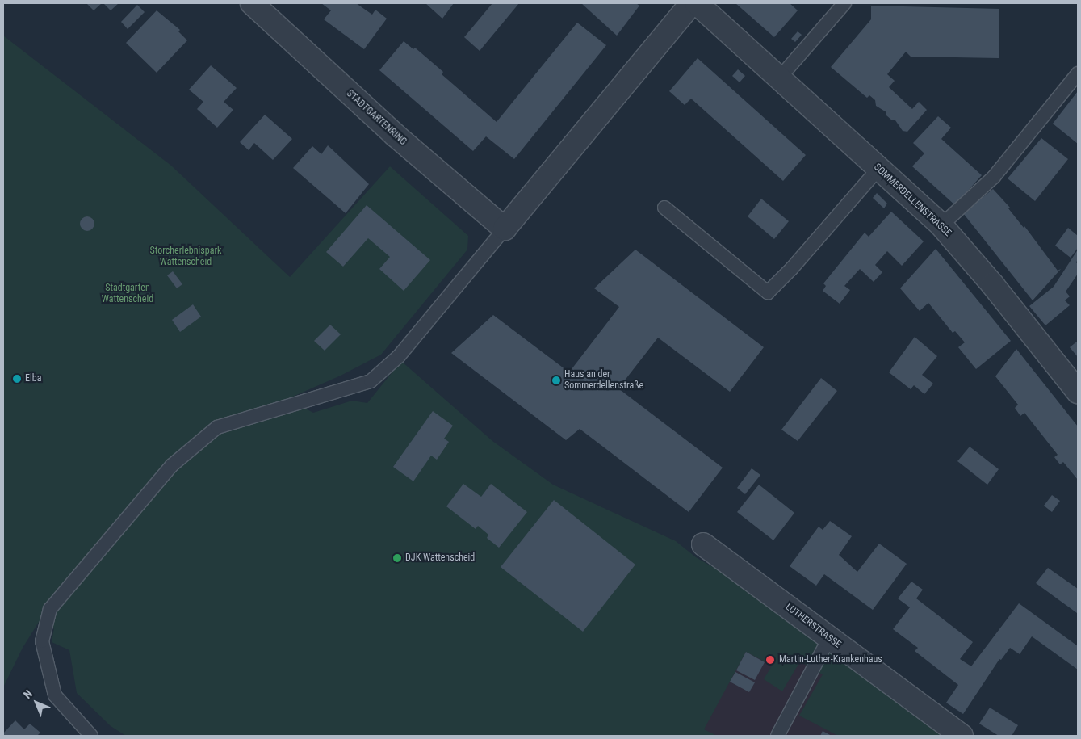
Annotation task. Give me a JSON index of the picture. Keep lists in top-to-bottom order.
{
  "streets": {
    "street": ["STADTGARTENRING", "SOMMERDELLENSTRASSE", "LUTHERSTRASSE"]
  },
  "parks": ["Storcherlebnispark Wattenscheid", "Stadtgarten Wattenscheid"],
  "places": [
    "Elba",
    "Haus an der Sommerdellenstraße",
    "DJK Wattenscheid",
    "Martin-Luther-Krankenhaus"
  ],
  "north": "top left"
}
